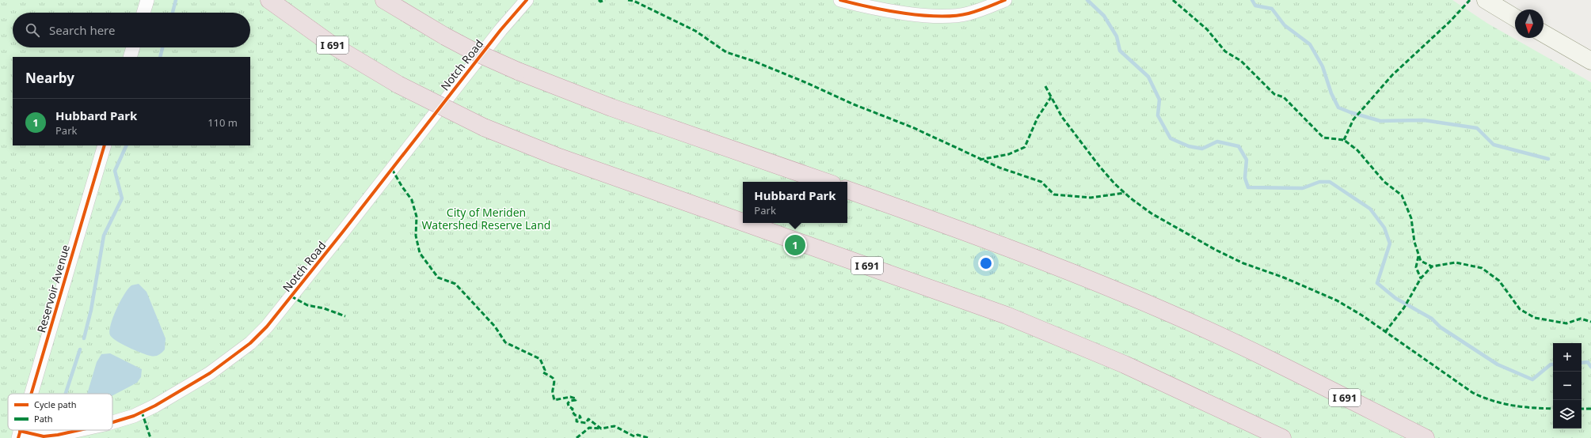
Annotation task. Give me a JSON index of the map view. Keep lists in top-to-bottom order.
{
  "streets": {
    "highway": ["I 691"],
    "street": ["Notch Road", "Reservoir Avenue"]
  },
  "parks": ["City of Meriden Watershed Reserve Land"],
  "legend": ["Cycle path", "Path"],
  "north": "bottom",
  "page": {
    "search": "Search here",
    "heading": "Nearby",
    "list": [
      {
        "mark": "1",
        "name": "Hubbard Park",
        "note": "Park",
        "value": "110 m"
      }
    ],
    "popup": ["Hubbard Park", "Park"],
    "pins": "1",
    "map_buttons": ["+", "−"]
  }
}
